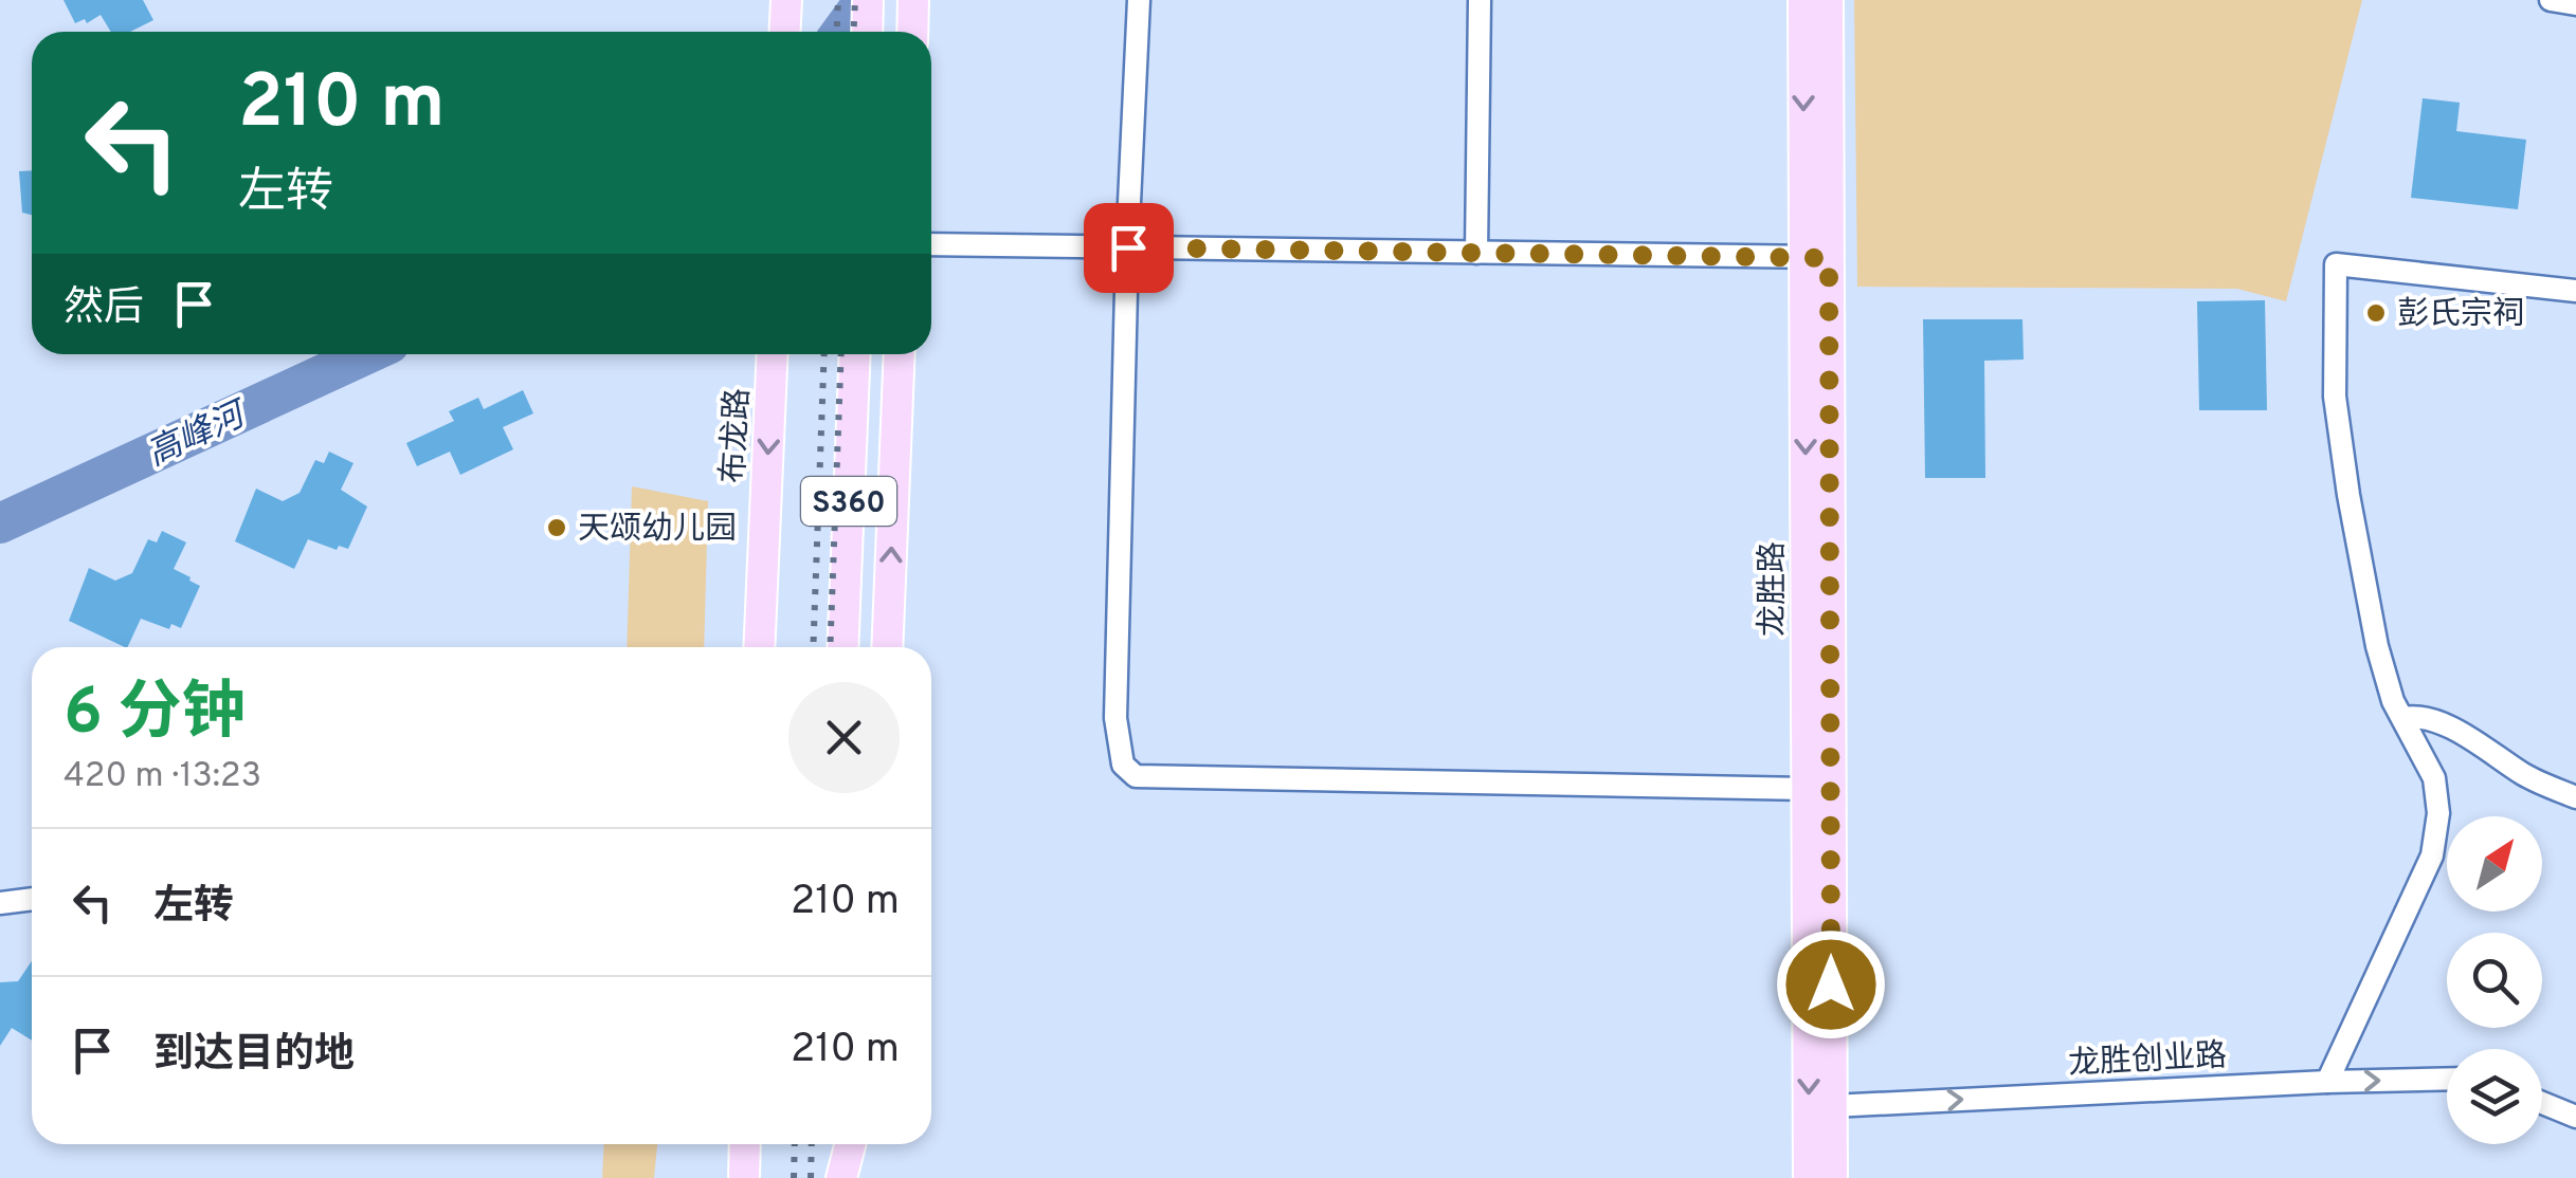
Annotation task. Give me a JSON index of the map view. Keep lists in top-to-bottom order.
{
  "streets": {
    "main road": ["布龙路", "S360", "龙胜路"],
    "street": ["龙胜创业路"]
  },
  "crossings": [
    ["龙胜路", "龙胜创业路"]
  ],
  "one_way": ["龙胜创业路"],
  "water": ["高峰河"],
  "places": ["彭氏宗祠", "天颂幼儿园"],
  "north": "top right",
  "page": {
    "turn": ["210 m", "左转"],
    "then": "然后",
    "heading": ["6 分钟", "420 m · 13:23"],
    "list": [
      {
        "name": "左转",
        "value": "210 m"
      },
      {
        "name": "到达目的地",
        "value": "210 m"
      }
    ]
  }
}
